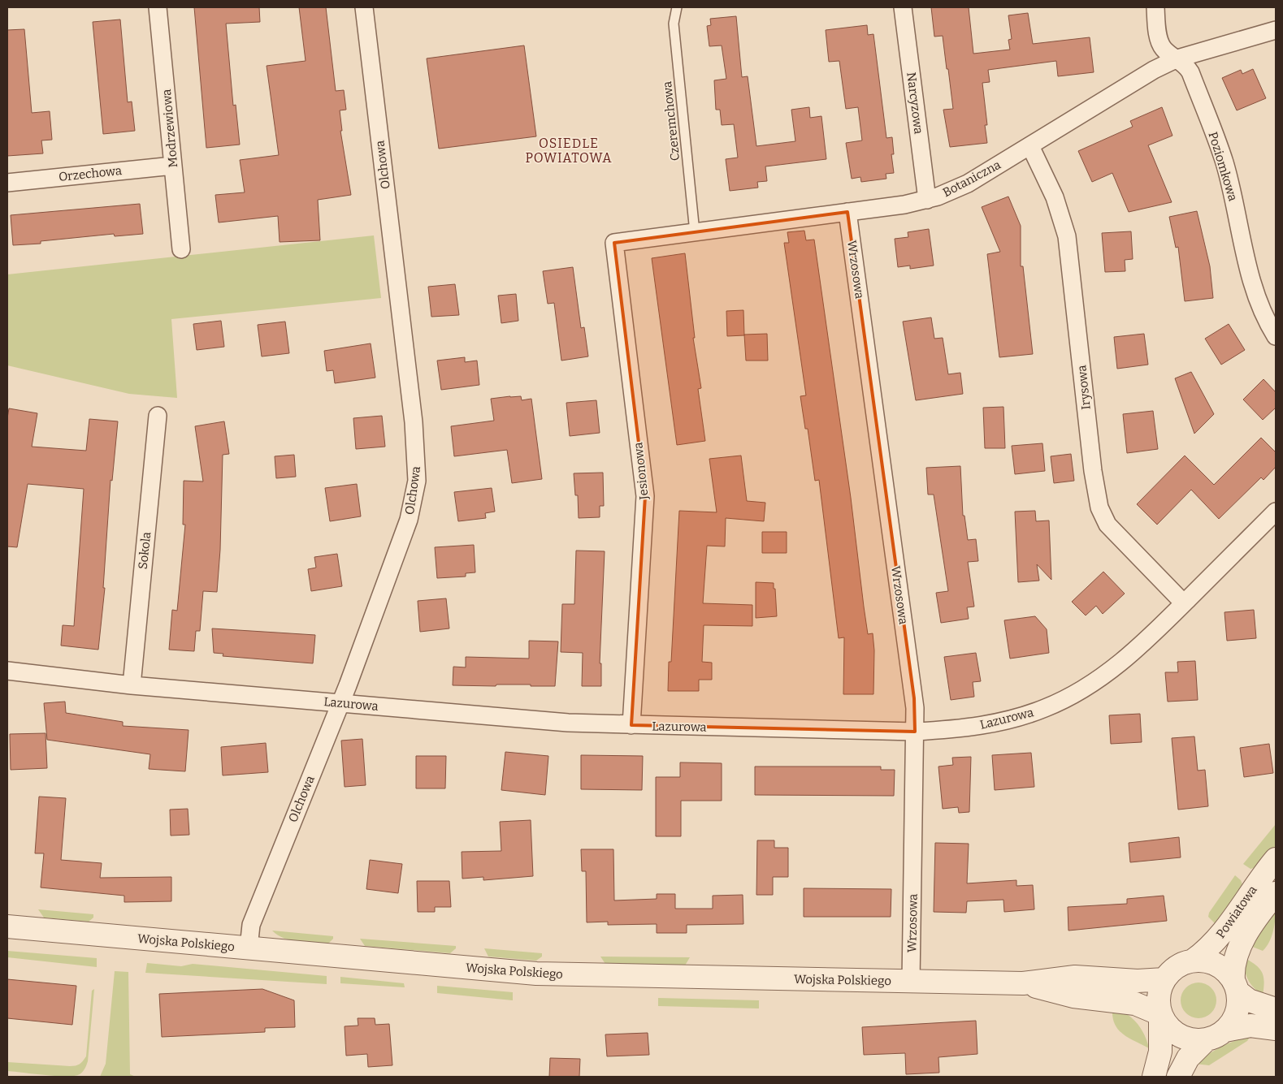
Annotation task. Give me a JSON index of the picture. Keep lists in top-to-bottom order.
{
  "streets": {
    "street": [
      "Narcyzowa",
      "Modrzewiowa",
      "Olchowa",
      "Poziomkowa",
      "Orzechowa",
      "Botaniczna",
      "Wrzosowa",
      "Irysowa",
      "Jesionowa",
      "Sokola",
      "Lazurowa",
      "Powiatowa",
      "Wojska Polskiego"
    ],
    "lane": ["Czeremchowa"]
  },
  "crossings": [
    ["Narcyzowa", "Botaniczna"],
    ["Czeremchowa", "Botaniczna"],
    ["Modrzewiowa", "Orzechowa"],
    ["Olchowa", "Lazurowa"],
    ["Olchowa", "Wojska Polskiego"],
    ["Poziomkowa", "Botaniczna"],
    ["Botaniczna", "Wrzosowa"],
    ["Botaniczna", "Irysowa"],
    ["Botaniczna", "Jesionowa"],
    ["Wrzosowa", "Lazurowa"],
    ["Wrzosowa", "Wojska Polskiego"],
    ["Irysowa", "Lazurowa"],
    ["Jesionowa", "Lazurowa"],
    ["Sokola", "Lazurowa"],
    ["Powiatowa", "Wojska Polskiego"]
  ],
  "districts": ["OSIEDLE POWIATOWA"]
}
